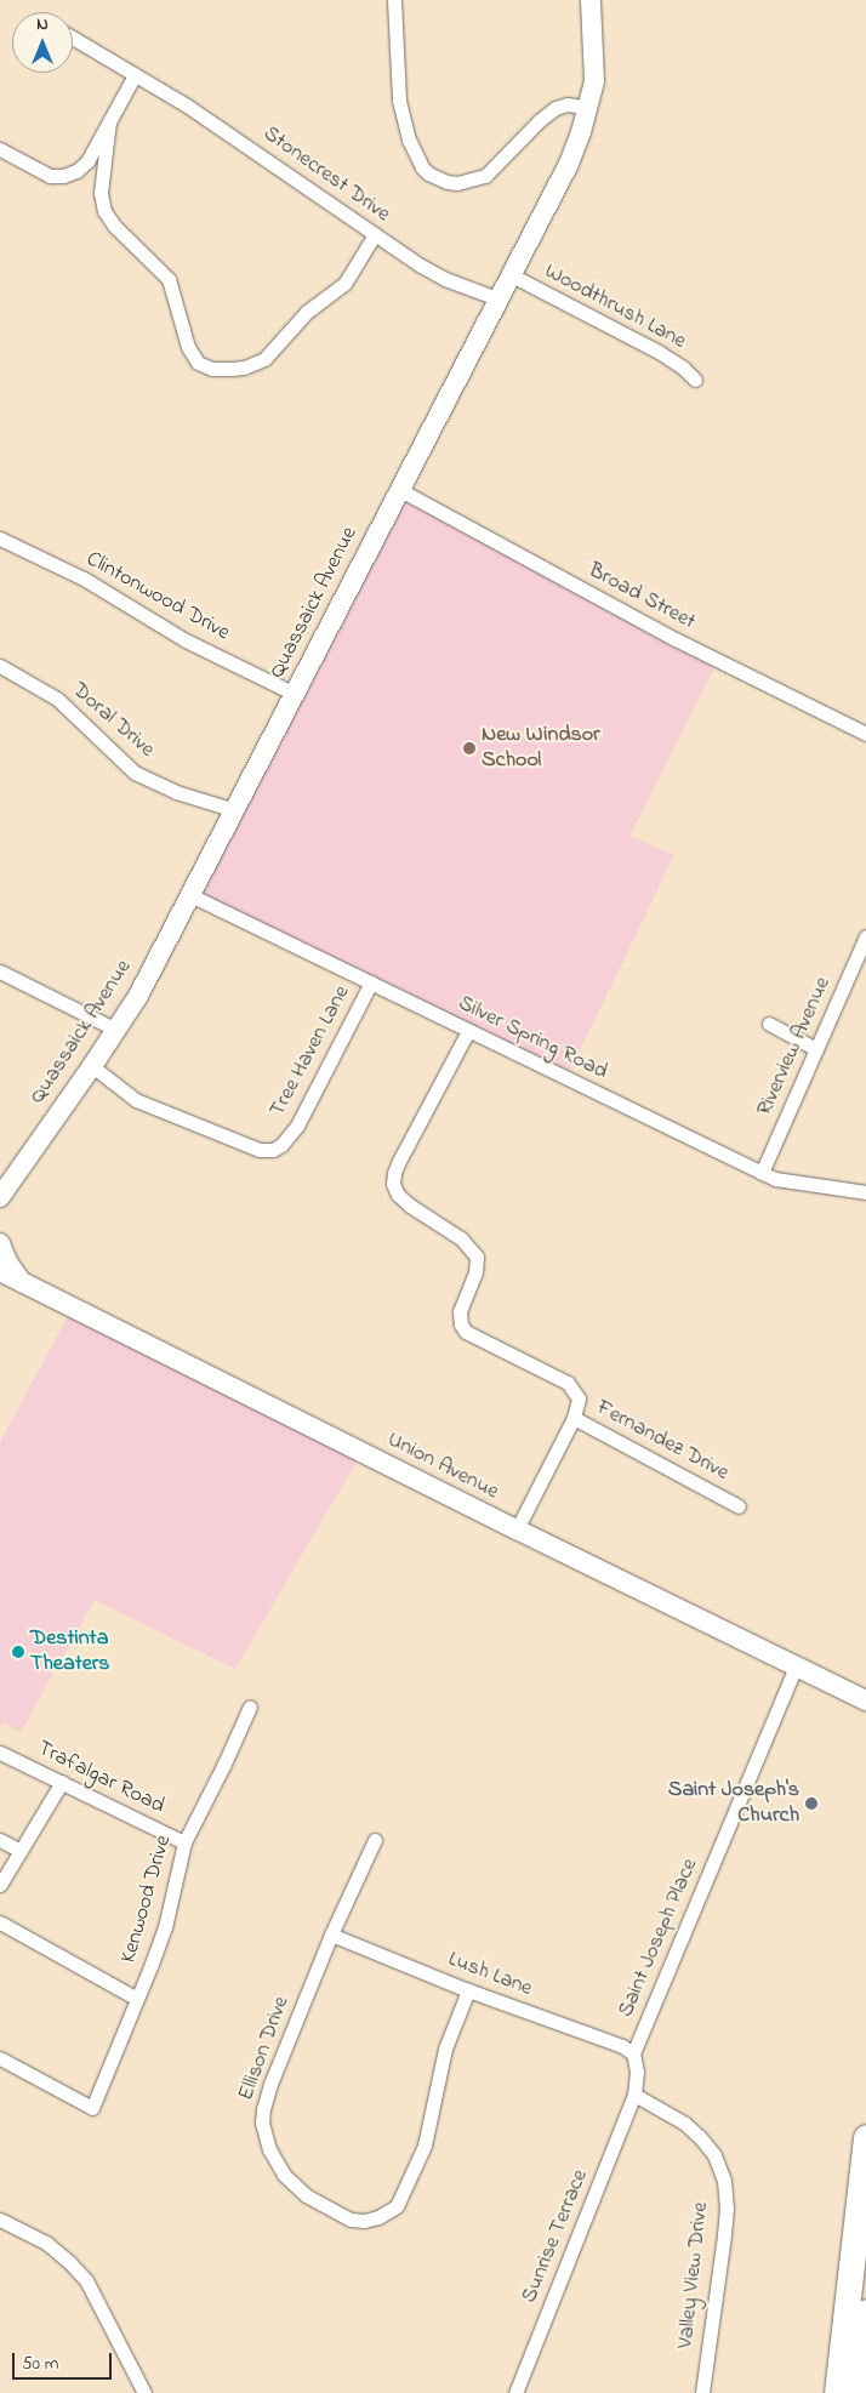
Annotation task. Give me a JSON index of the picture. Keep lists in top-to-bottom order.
{
  "streets": {
    "main road": ["Quassaick Avenue", "Union Avenue"],
    "street": [
      "Stonecrest Drive",
      "Woodthrush Lane",
      "Clintonwood Drive",
      "Broad Street",
      "Doral Drive",
      "Silver Spring Road",
      "Riverview Avenue",
      "Tree Haven Lane",
      "Fernandez Drive",
      "Trafalgar Road",
      "Kenwood Drive",
      "Saint Joseph Place",
      "Lush Lane",
      "Ellison Drive",
      "Sunrise Terrace",
      "Valley View Drive"
    ]
  },
  "crossings": [
    ["Stonecrest Drive", "Quassaick Avenue"],
    ["Woodthrush Lane", "Quassaick Avenue"],
    ["Clintonwood Drive", "Quassaick Avenue"],
    ["Broad Street", "Quassaick Avenue"],
    ["Quassaick Avenue", "Doral Drive"],
    ["Quassaick Avenue", "Silver Spring Road"],
    ["Quassaick Avenue", "Tree Haven Lane"],
    ["Silver Spring Road", "Riverview Avenue"],
    ["Silver Spring Road", "Tree Haven Lane"],
    ["Silver Spring Road", "Fernandez Drive"],
    ["Union Avenue", "Saint Joseph Place"],
    ["Trafalgar Road", "Kenwood Drive"],
    ["Saint Joseph Place", "Lush Lane"],
    ["Saint Joseph Place", "Sunrise Terrace"],
    ["Saint Joseph Place", "Valley View Drive"],
    ["Lush Lane", "Ellison Drive"],
    ["Sunrise Terrace", "Valley View Drive"]
  ],
  "places": ["New Windsor School", "Destinta Theaters", "Saint Joseph's Church"],
  "scale_bar": "50 m",
  "north": "top"
}
